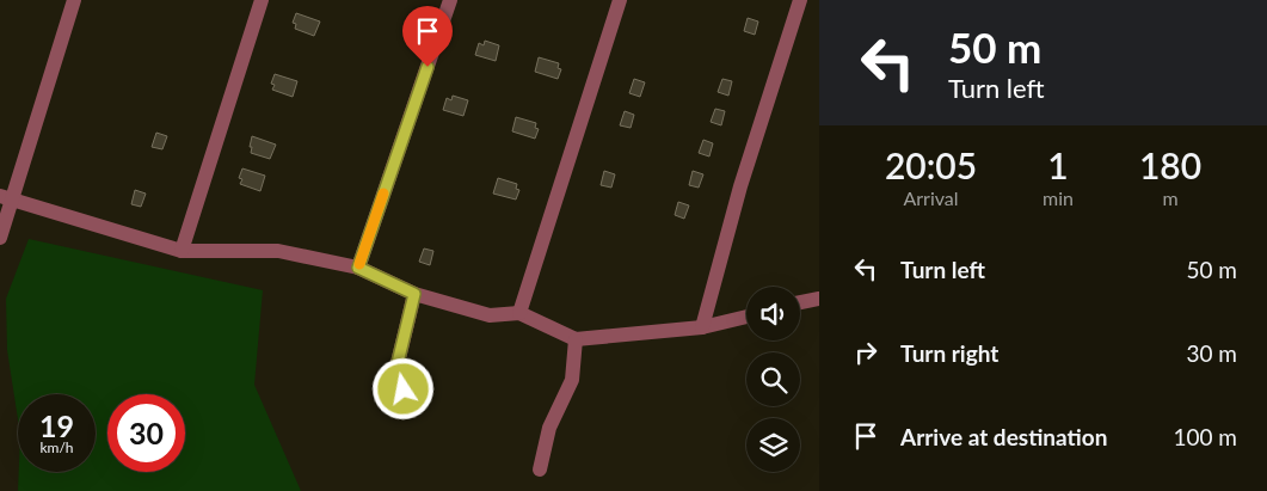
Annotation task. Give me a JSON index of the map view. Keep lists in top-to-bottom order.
{
  "page": {
    "turn": ["50 m", "Turn left"],
    "eta": [
      "20:05",
      "Arrival",
      "1",
      "min",
      "180",
      "m"
    ],
    "list": [
      {
        "name": "Turn left",
        "value": "50 m"
      },
      {
        "name": "Turn right",
        "value": "30 m"
      },
      {
        "name": "Arrive at destination",
        "value": "100 m"
      }
    ],
    "speed": "19 km/h",
    "limit": "30"
  }
}
